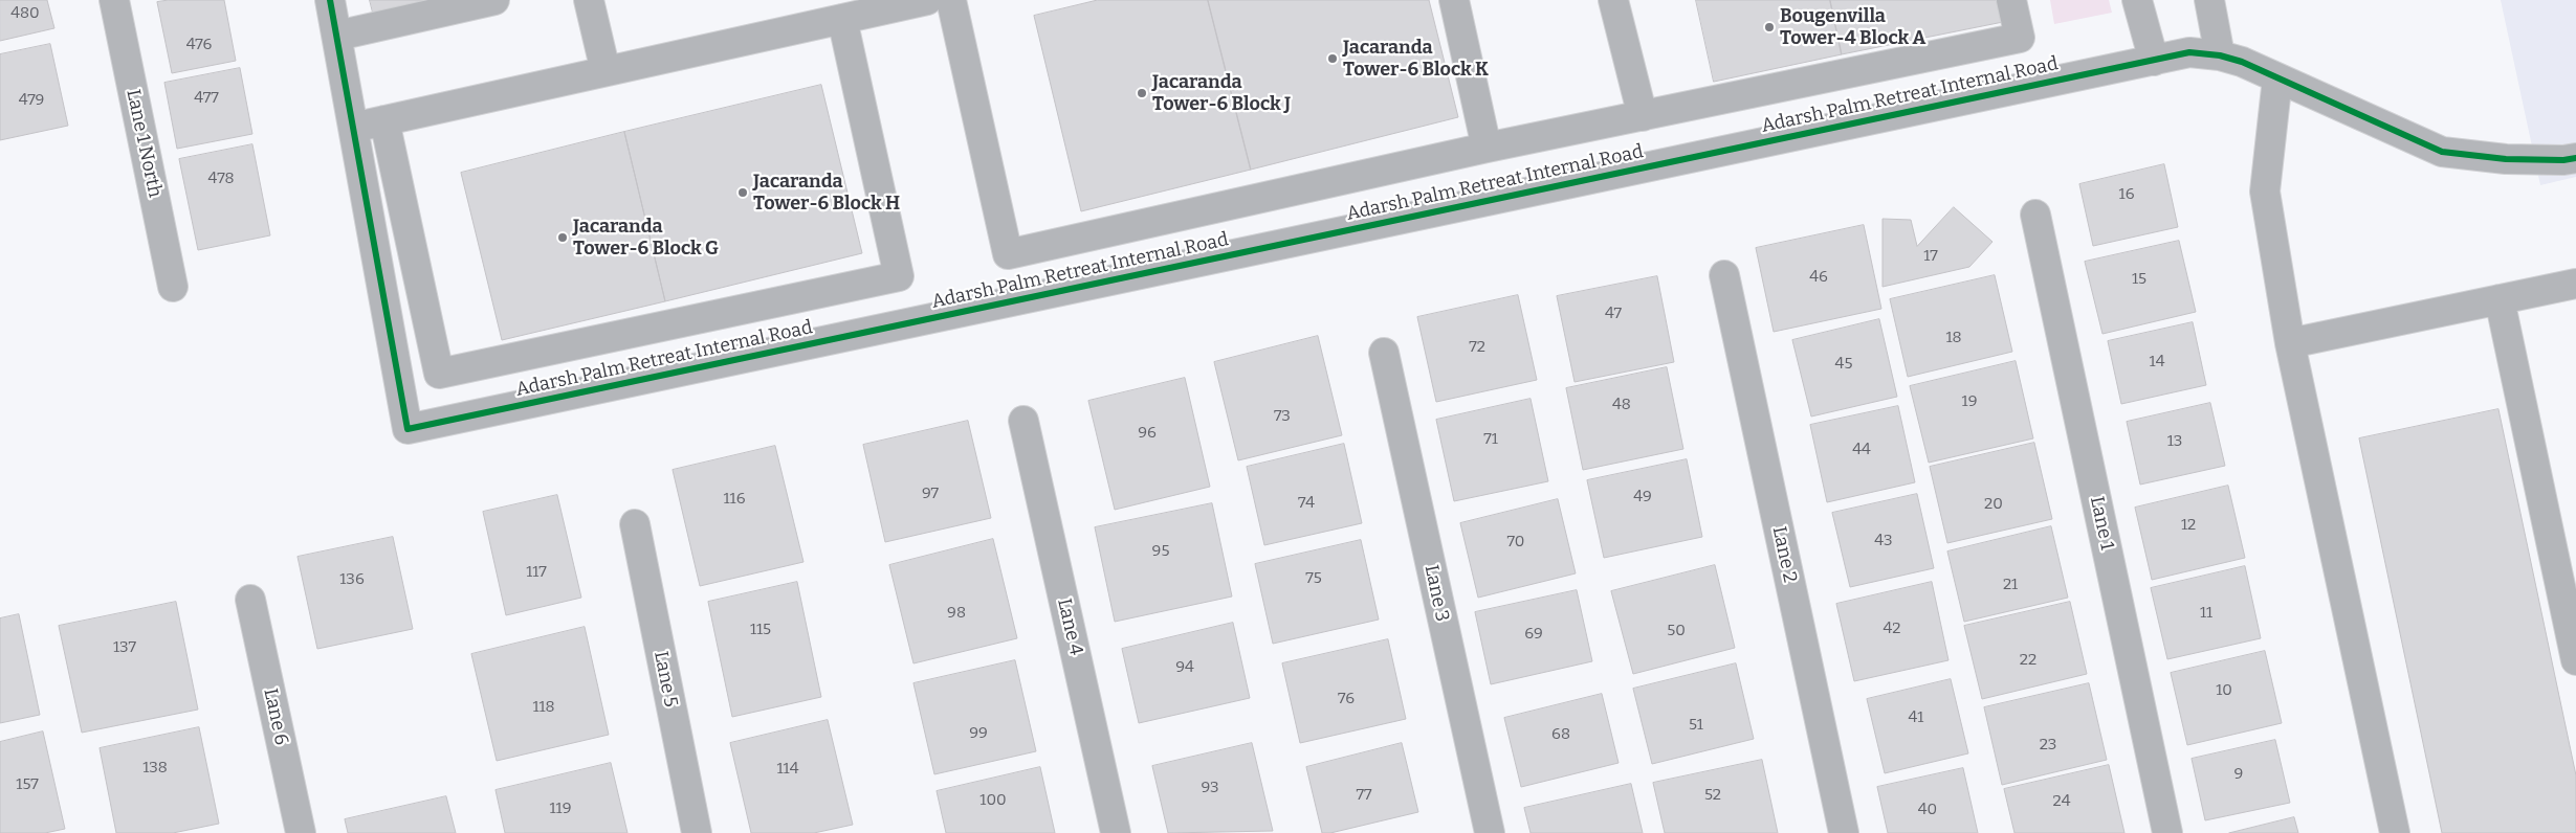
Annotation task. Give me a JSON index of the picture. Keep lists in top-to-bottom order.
{
  "streets": {
    "street": [
      "Adarsh Palm Retreat Internal Road",
      "Lane 1 North",
      "Lane 1",
      "Lane 2",
      "Lane 3",
      "Lane 4",
      "Lane 5",
      "Lane 6"
    ]
  },
  "places": [
    "Bougenvilla Tower-4 Block A",
    "Jacaranda Tower-6 Block K",
    "Jacaranda Tower-6 Block J",
    "Jacaranda Tower-6 Block H",
    "Jacaranda Tower-6 Block G"
  ],
  "house_numbers": [
    "480",
    "476",
    "477",
    "479",
    "478",
    "16",
    "17",
    "46",
    "15",
    "47",
    "18",
    "72",
    "14",
    "45",
    "19",
    "48",
    "73",
    "96",
    "71",
    "13",
    "44",
    "97",
    "49",
    "116",
    "74",
    "20",
    "12",
    "43",
    "70",
    "95",
    "117",
    "75",
    "136",
    "21",
    "98",
    "11",
    "42",
    "115",
    "50",
    "69",
    "137",
    "22",
    "94",
    "10",
    "76",
    "118",
    "41",
    "51",
    "99",
    "68",
    "23",
    "138",
    "114",
    "9",
    "157",
    "93",
    "77",
    "52",
    "100",
    "24",
    "119",
    "40"
  ]
}
